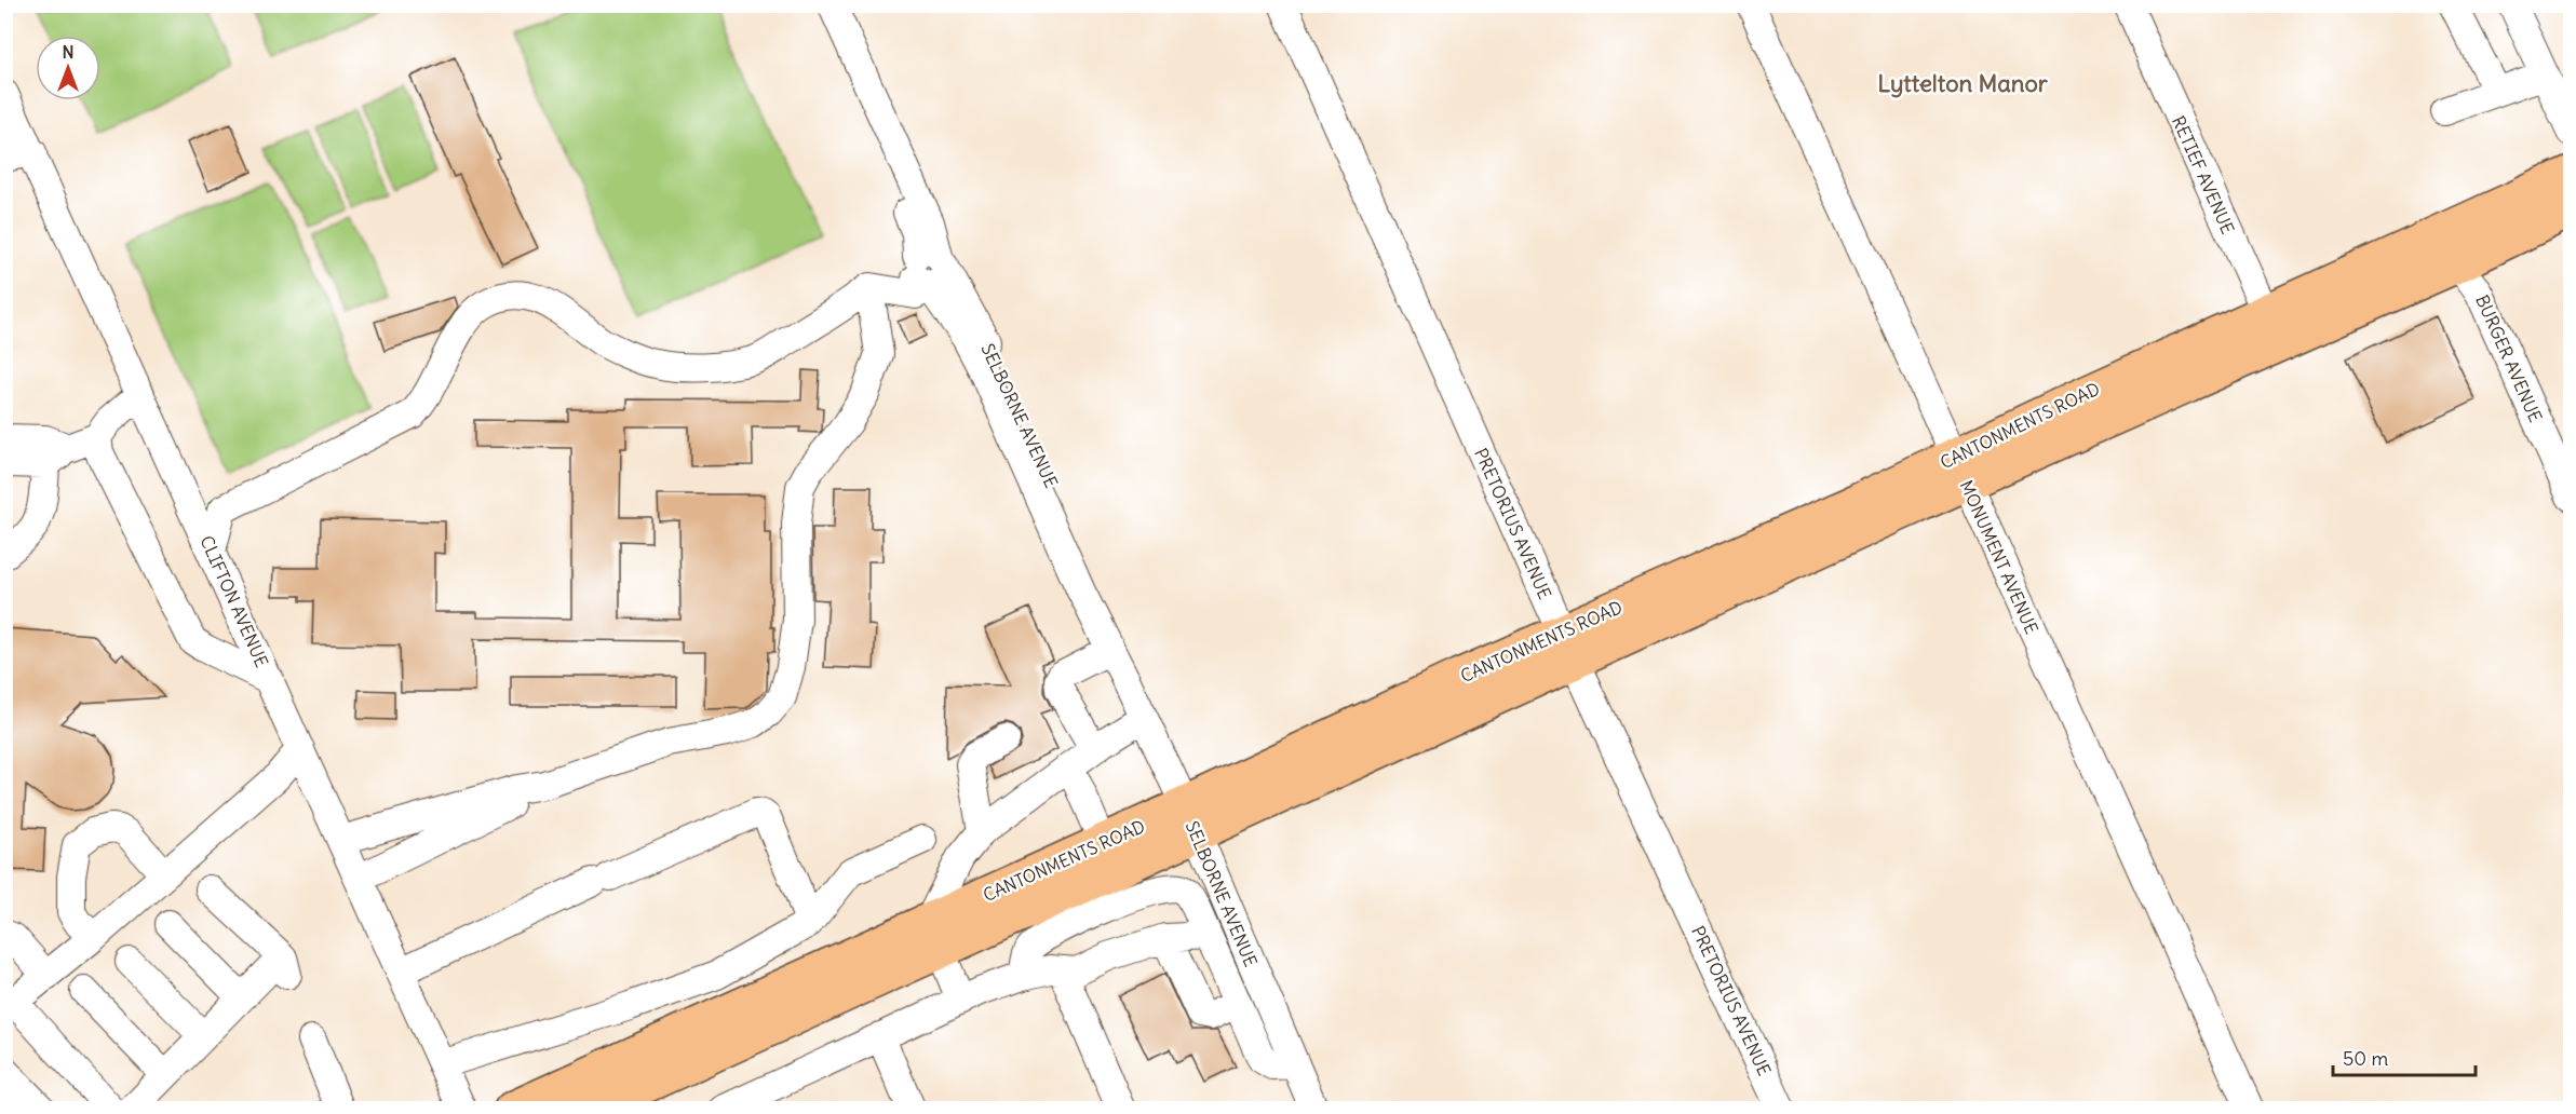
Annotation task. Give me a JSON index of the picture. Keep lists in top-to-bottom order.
{
  "streets": {
    "main road": ["CANTONMENTS ROAD"],
    "street": [
      "RETIEF AVENUE",
      "BURGER AVENUE",
      "SELBORNE AVENUE",
      "PRETORIUS AVENUE",
      "MONUMENT AVENUE",
      "CLIFTON AVENUE"
    ]
  },
  "crossings": [
    ["RETIEF AVENUE", "CANTONMENTS ROAD"],
    ["BURGER AVENUE", "CANTONMENTS ROAD"],
    ["SELBORNE AVENUE", "CANTONMENTS ROAD"],
    ["CANTONMENTS ROAD", "PRETORIUS AVENUE"],
    ["CANTONMENTS ROAD", "MONUMENT AVENUE"]
  ],
  "districts": ["Lyttelton Manor"],
  "scale_bar": "50 m",
  "north": "top"
}
